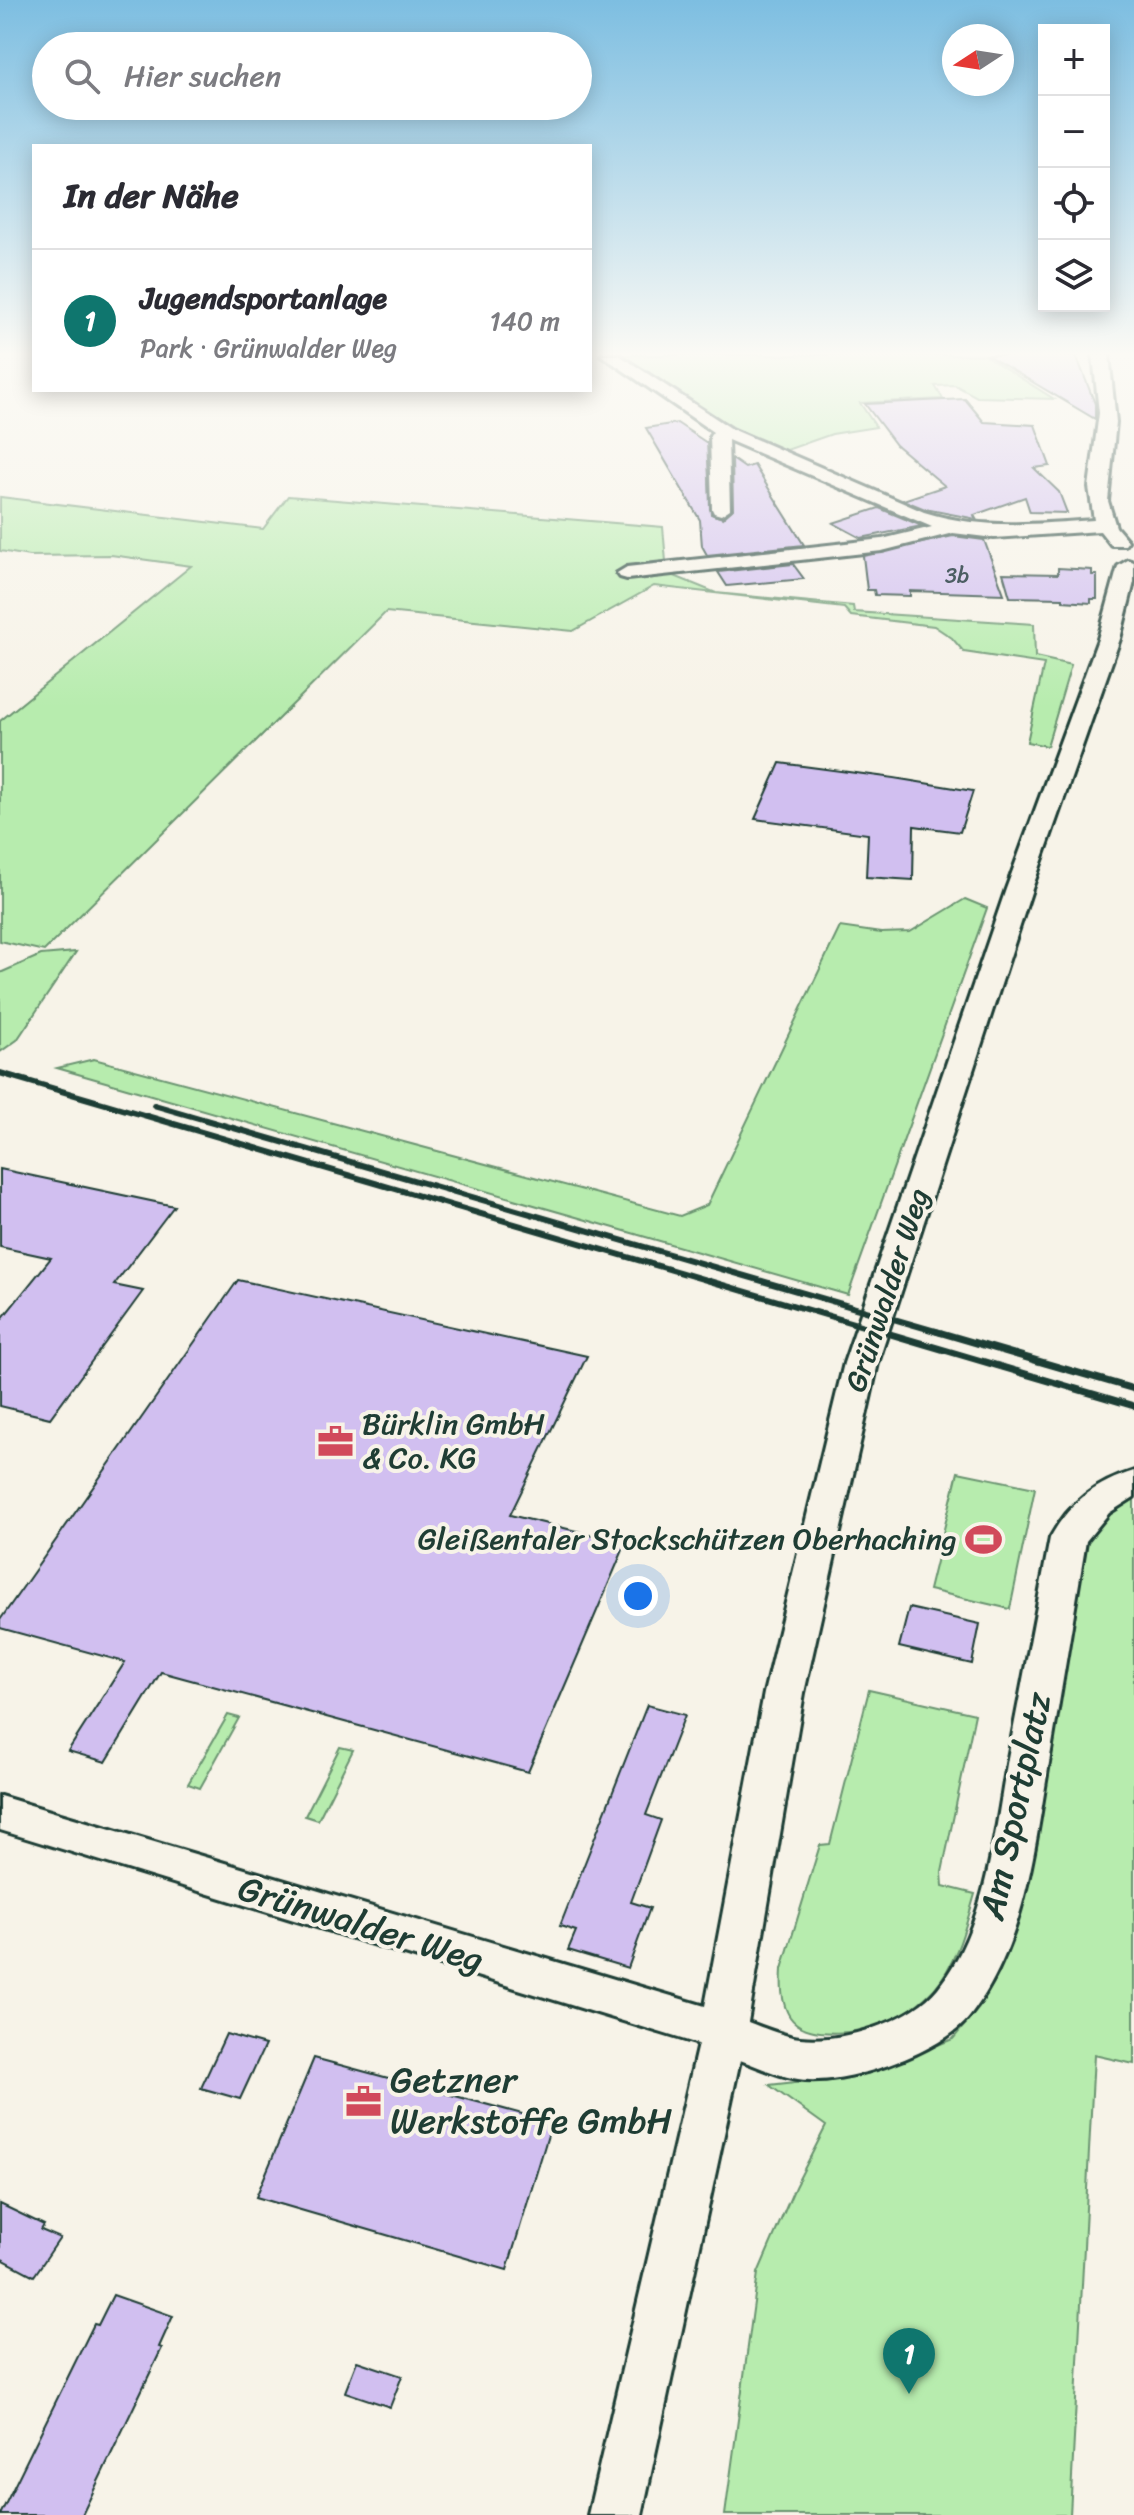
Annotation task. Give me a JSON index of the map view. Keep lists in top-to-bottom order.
{
  "streets": {
    "street": ["Grünwalder Weg", "Am Sportplatz"]
  },
  "crossings": [
    ["Grünwalder Weg", "Am Sportplatz"]
  ],
  "places": {
    "office": ["Bürklin GmbH & Co. KG", "Getzner Werkstoffe GmbH"],
    "sports": ["Gleißentaler Stockschützen Oberhaching"]
  },
  "house_numbers": ["3b"],
  "north": "left",
  "page": {
    "map_buttons": ["+", "−"],
    "search": "Hier suchen",
    "heading": "In der Nähe",
    "list": [
      {
        "mark": "1",
        "name": "Jugendsportanlage",
        "note": "Park · Grünwalder Weg",
        "value": "140 m"
      }
    ],
    "pins": "1"
  }
}
